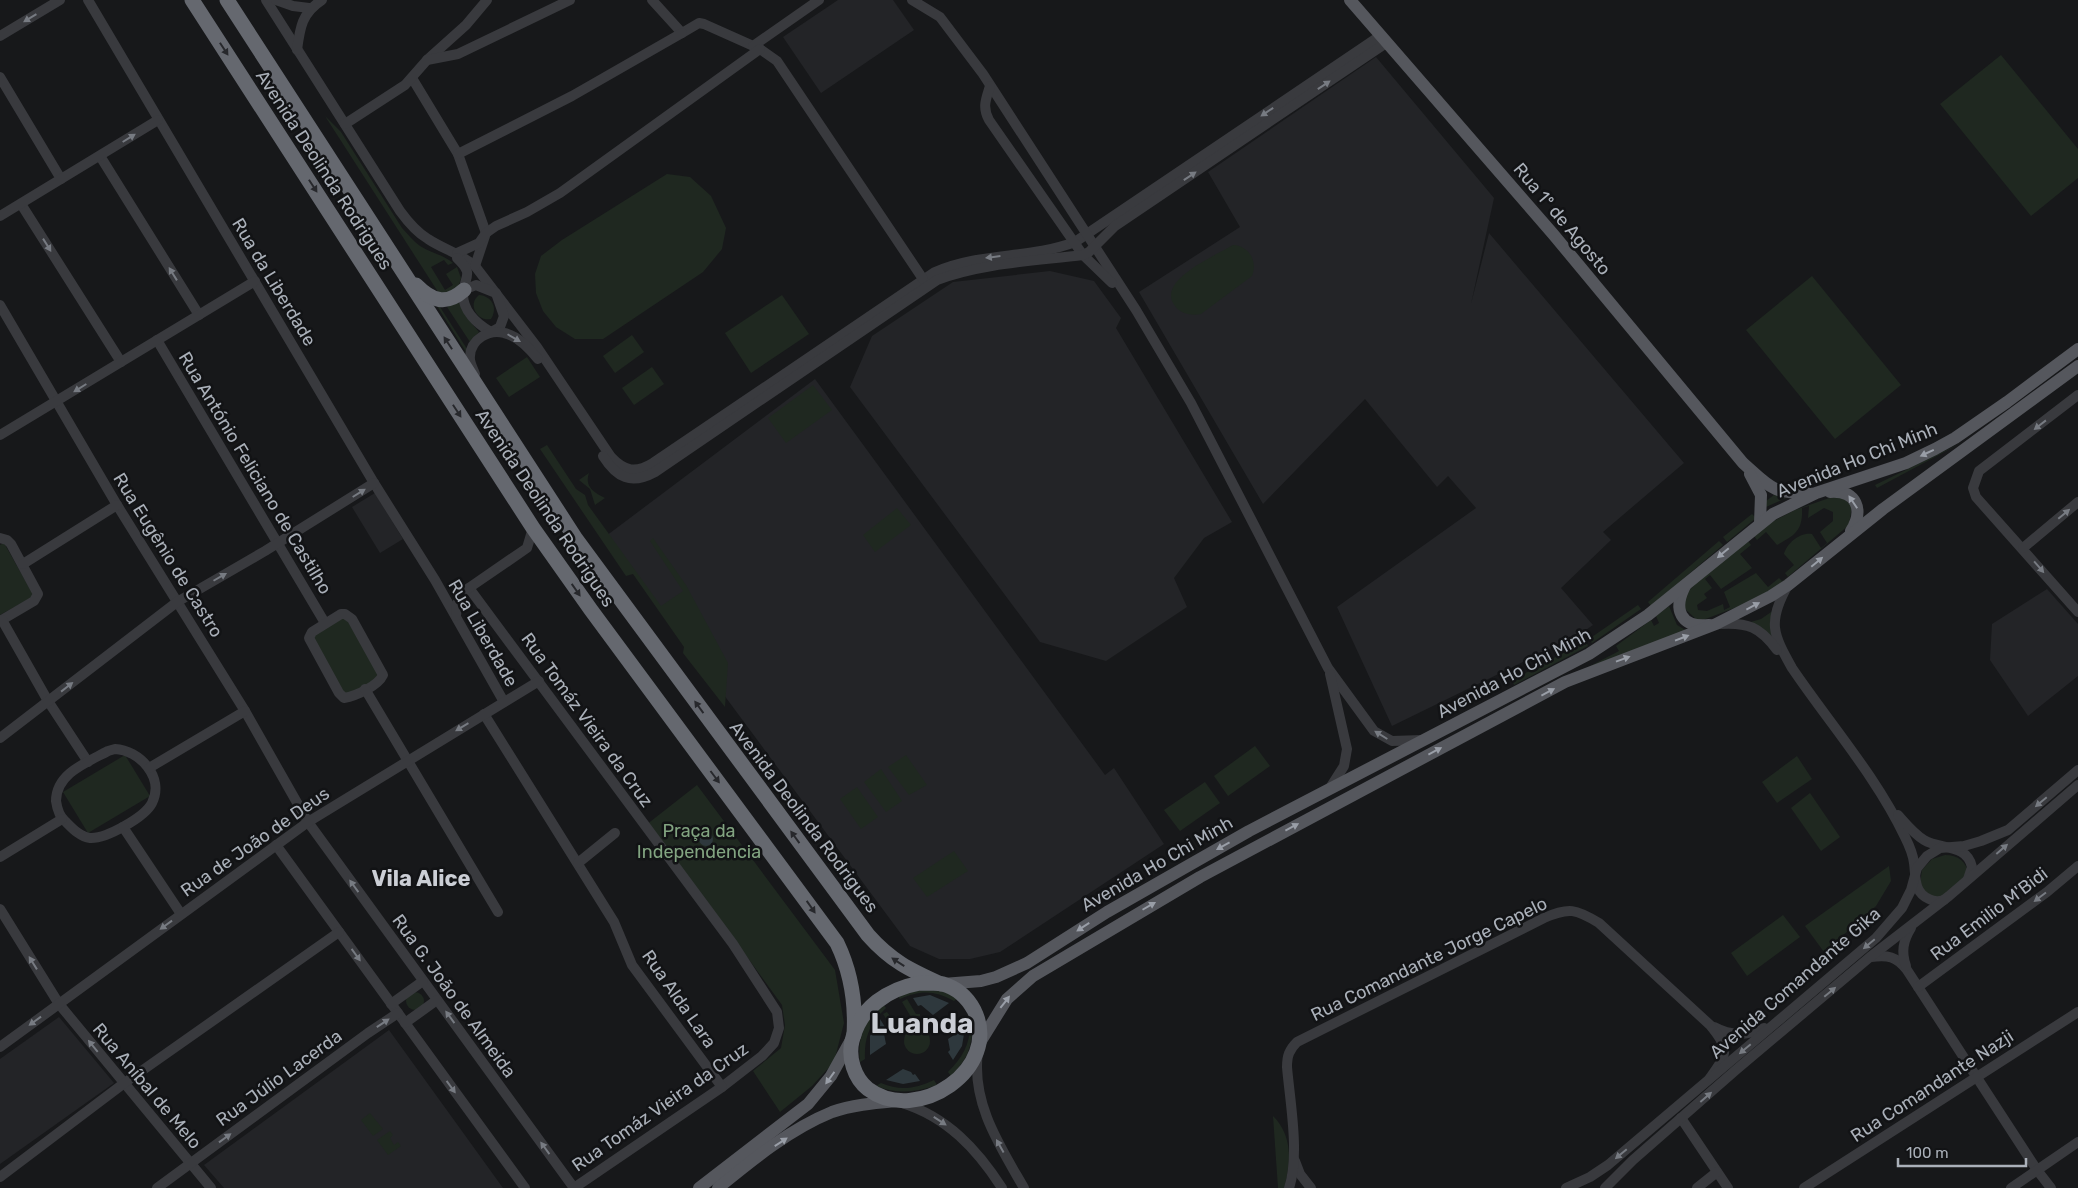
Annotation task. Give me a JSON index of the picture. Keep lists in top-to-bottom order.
{
  "streets": {
    "highway": ["Avenida Deolinda Rodrigues"],
    "main road": ["Rua 1º de Agosto", "Avenida Ho Chi Minh"],
    "street": [
      "Rua da Liberdade",
      "Rua António Feliciano de Castilho",
      "Rua Eugênio de Castro",
      "Rua Liberdade",
      "Rua Tomáz Vieira da Cruz",
      "Rua de João de Deus",
      "Rua Emilio M'Bidi",
      "Rua Comandante Jorge Capelo",
      "Avenida Comandante Gika",
      "Rua G. João de Almeida",
      "Rua Alda Lara",
      "Rua Júlio Lacerda",
      "Rua Aníbal de Melo",
      "Rua Comandante Nazji"
    ]
  },
  "crossings": [
    ["Avenida Deolinda Rodrigues", "Avenida Ho Chi Minh"],
    ["Rua da Liberdade", "Rua Liberdade"],
    ["Rua Eugênio de Castro", "Rua de João de Deus"],
    ["Rua Eugênio de Castro", "Rua G. João de Almeida"],
    ["Rua Liberdade", "Rua de João de Deus"],
    ["Rua Tomáz Vieira da Cruz", "Rua de João de Deus"],
    ["Rua Tomáz Vieira da Cruz", "Rua G. João de Almeida"],
    ["Rua Tomáz Vieira da Cruz", "Rua Alda Lara"],
    ["Rua de João de Deus", "Rua G. João de Almeida"],
    ["Rua de João de Deus", "Rua Alda Lara"],
    ["Rua de João de Deus", "Rua Aníbal de Melo"],
    ["Rua Comandante Jorge Capelo", "Avenida Comandante Gika"],
    ["Rua Júlio Lacerda", "Rua Aníbal de Melo"]
  ],
  "one_way": [
    "Rua de João de Deus",
    "Rua Emilio M'Bidi",
    "Rua Júlio Lacerda",
    "Rua Aníbal de Melo"
  ],
  "districts": ["Vila Alice", "Luanda"],
  "parks": ["Praça da Independencia"],
  "scale_bar": "100 m"
}
